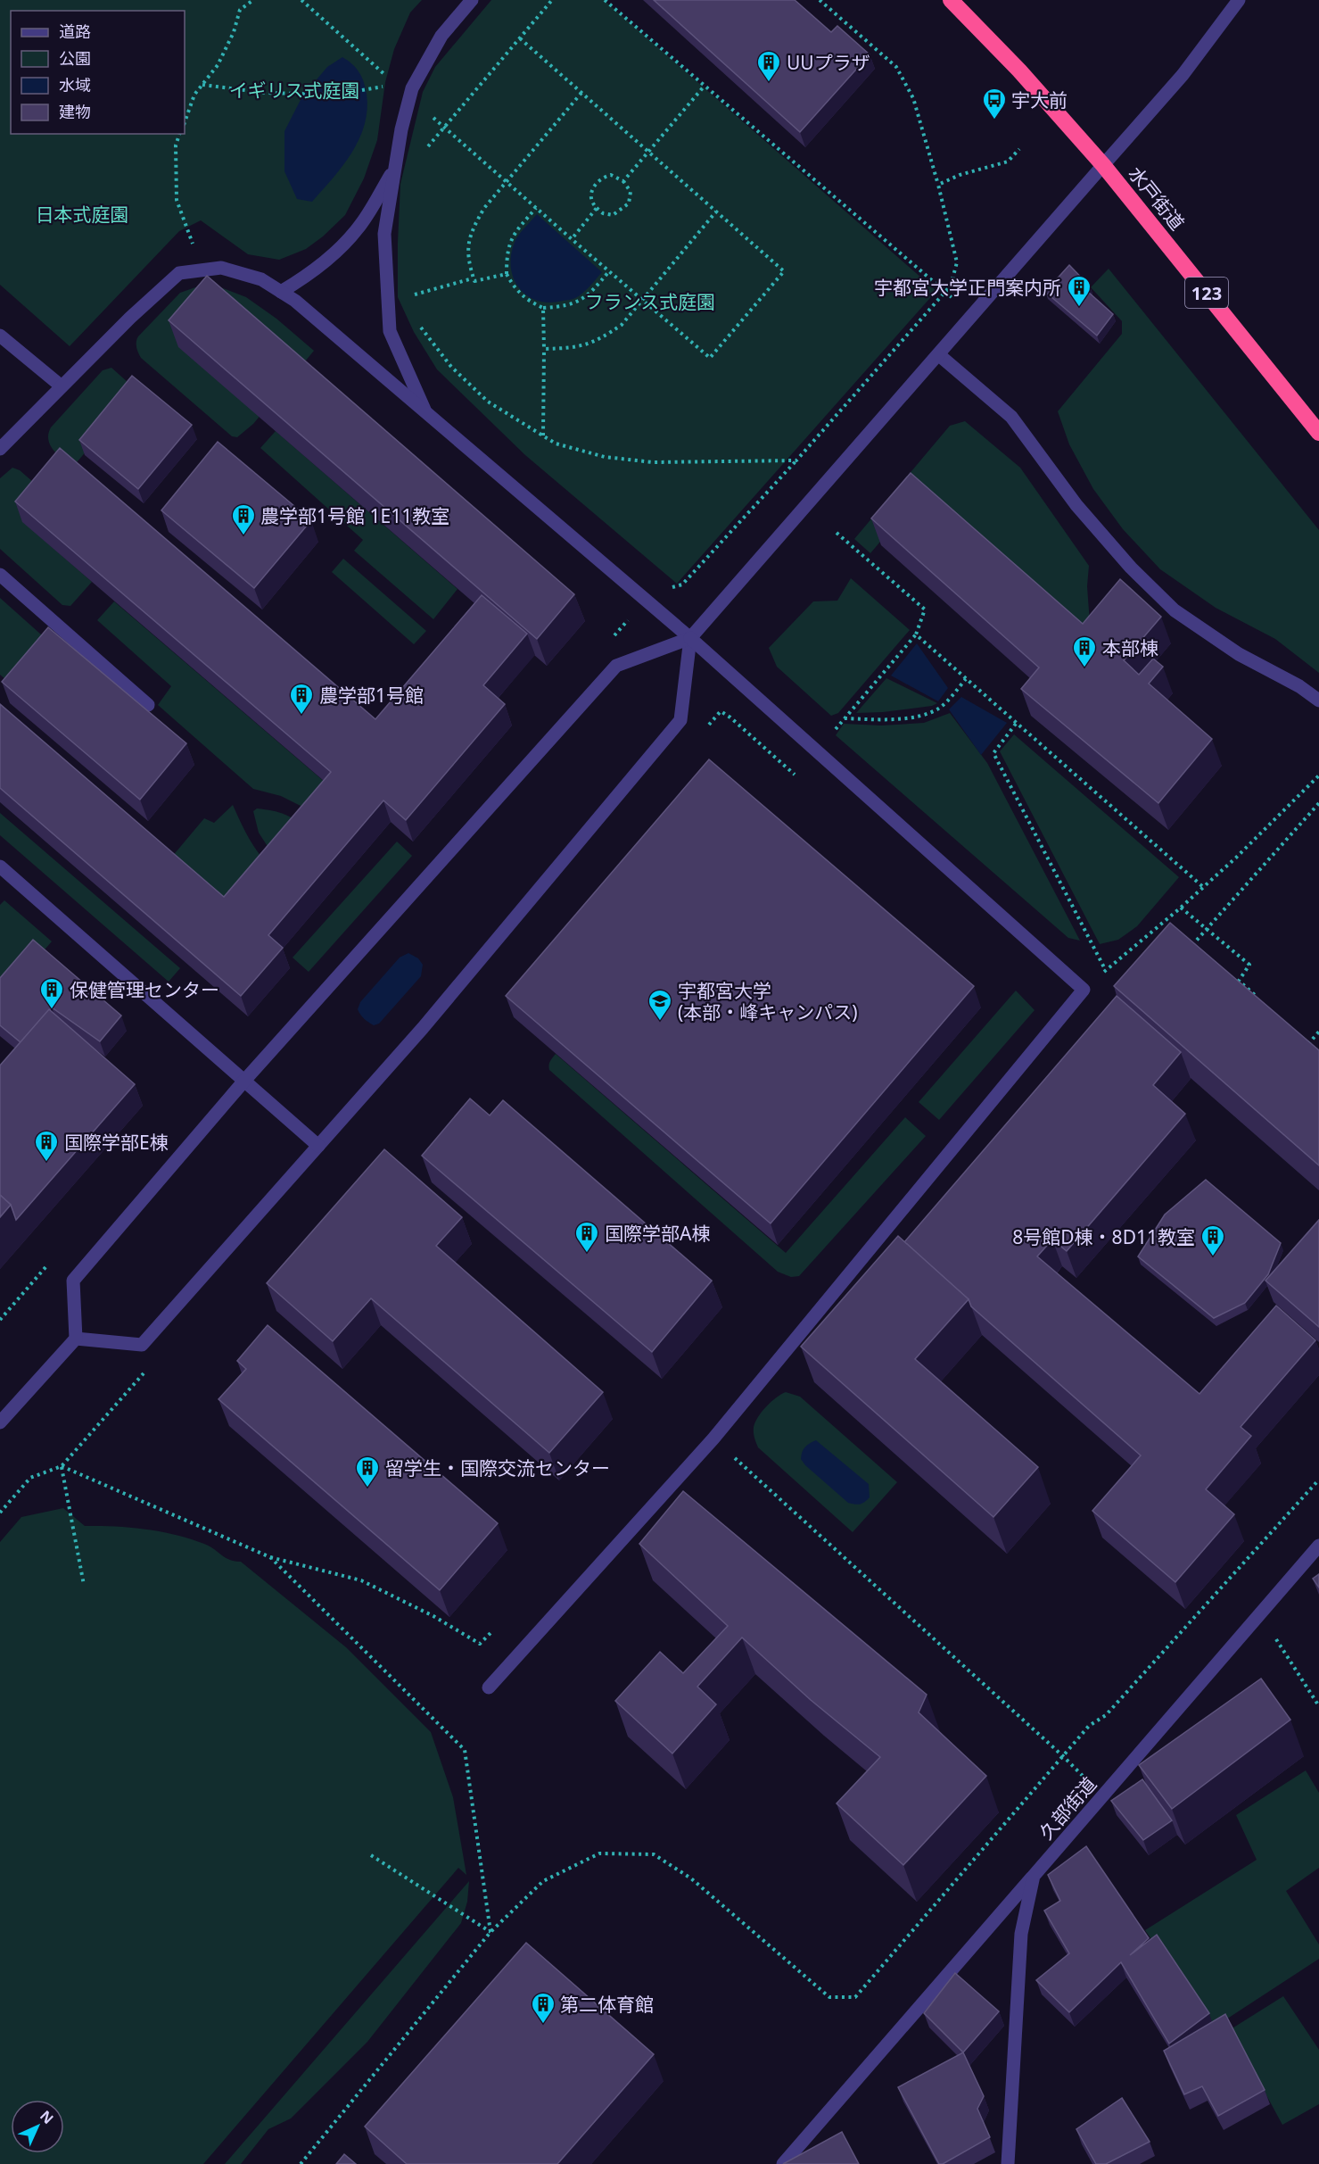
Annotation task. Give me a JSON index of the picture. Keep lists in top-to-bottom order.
{
  "streets": {
    "highway": ["水戸街道", "123"],
    "street": ["久部街道"]
  },
  "parks": ["イギリス式庭園", "日本式庭園", "フランス式庭園"],
  "places": {
    "building": [
      "UUプラザ",
      "宇都宮大学正門案内所",
      "農学部1号館 1E11教室",
      "本部棟",
      "農学部1号館",
      "保健管理センター",
      "国際学部E棟",
      "国際学部A棟",
      "8号館D棟・8D11教室",
      "留学生・国際交流センター",
      "第二体育館"
    ],
    "bus stop": ["宇大前"],
    "school or university": ["宇都宮大学 (本部・峰キャンパス)"]
  },
  "legend": [
    "道路",
    "公園",
    "水域",
    "建物"
  ],
  "north": "top right"
}
